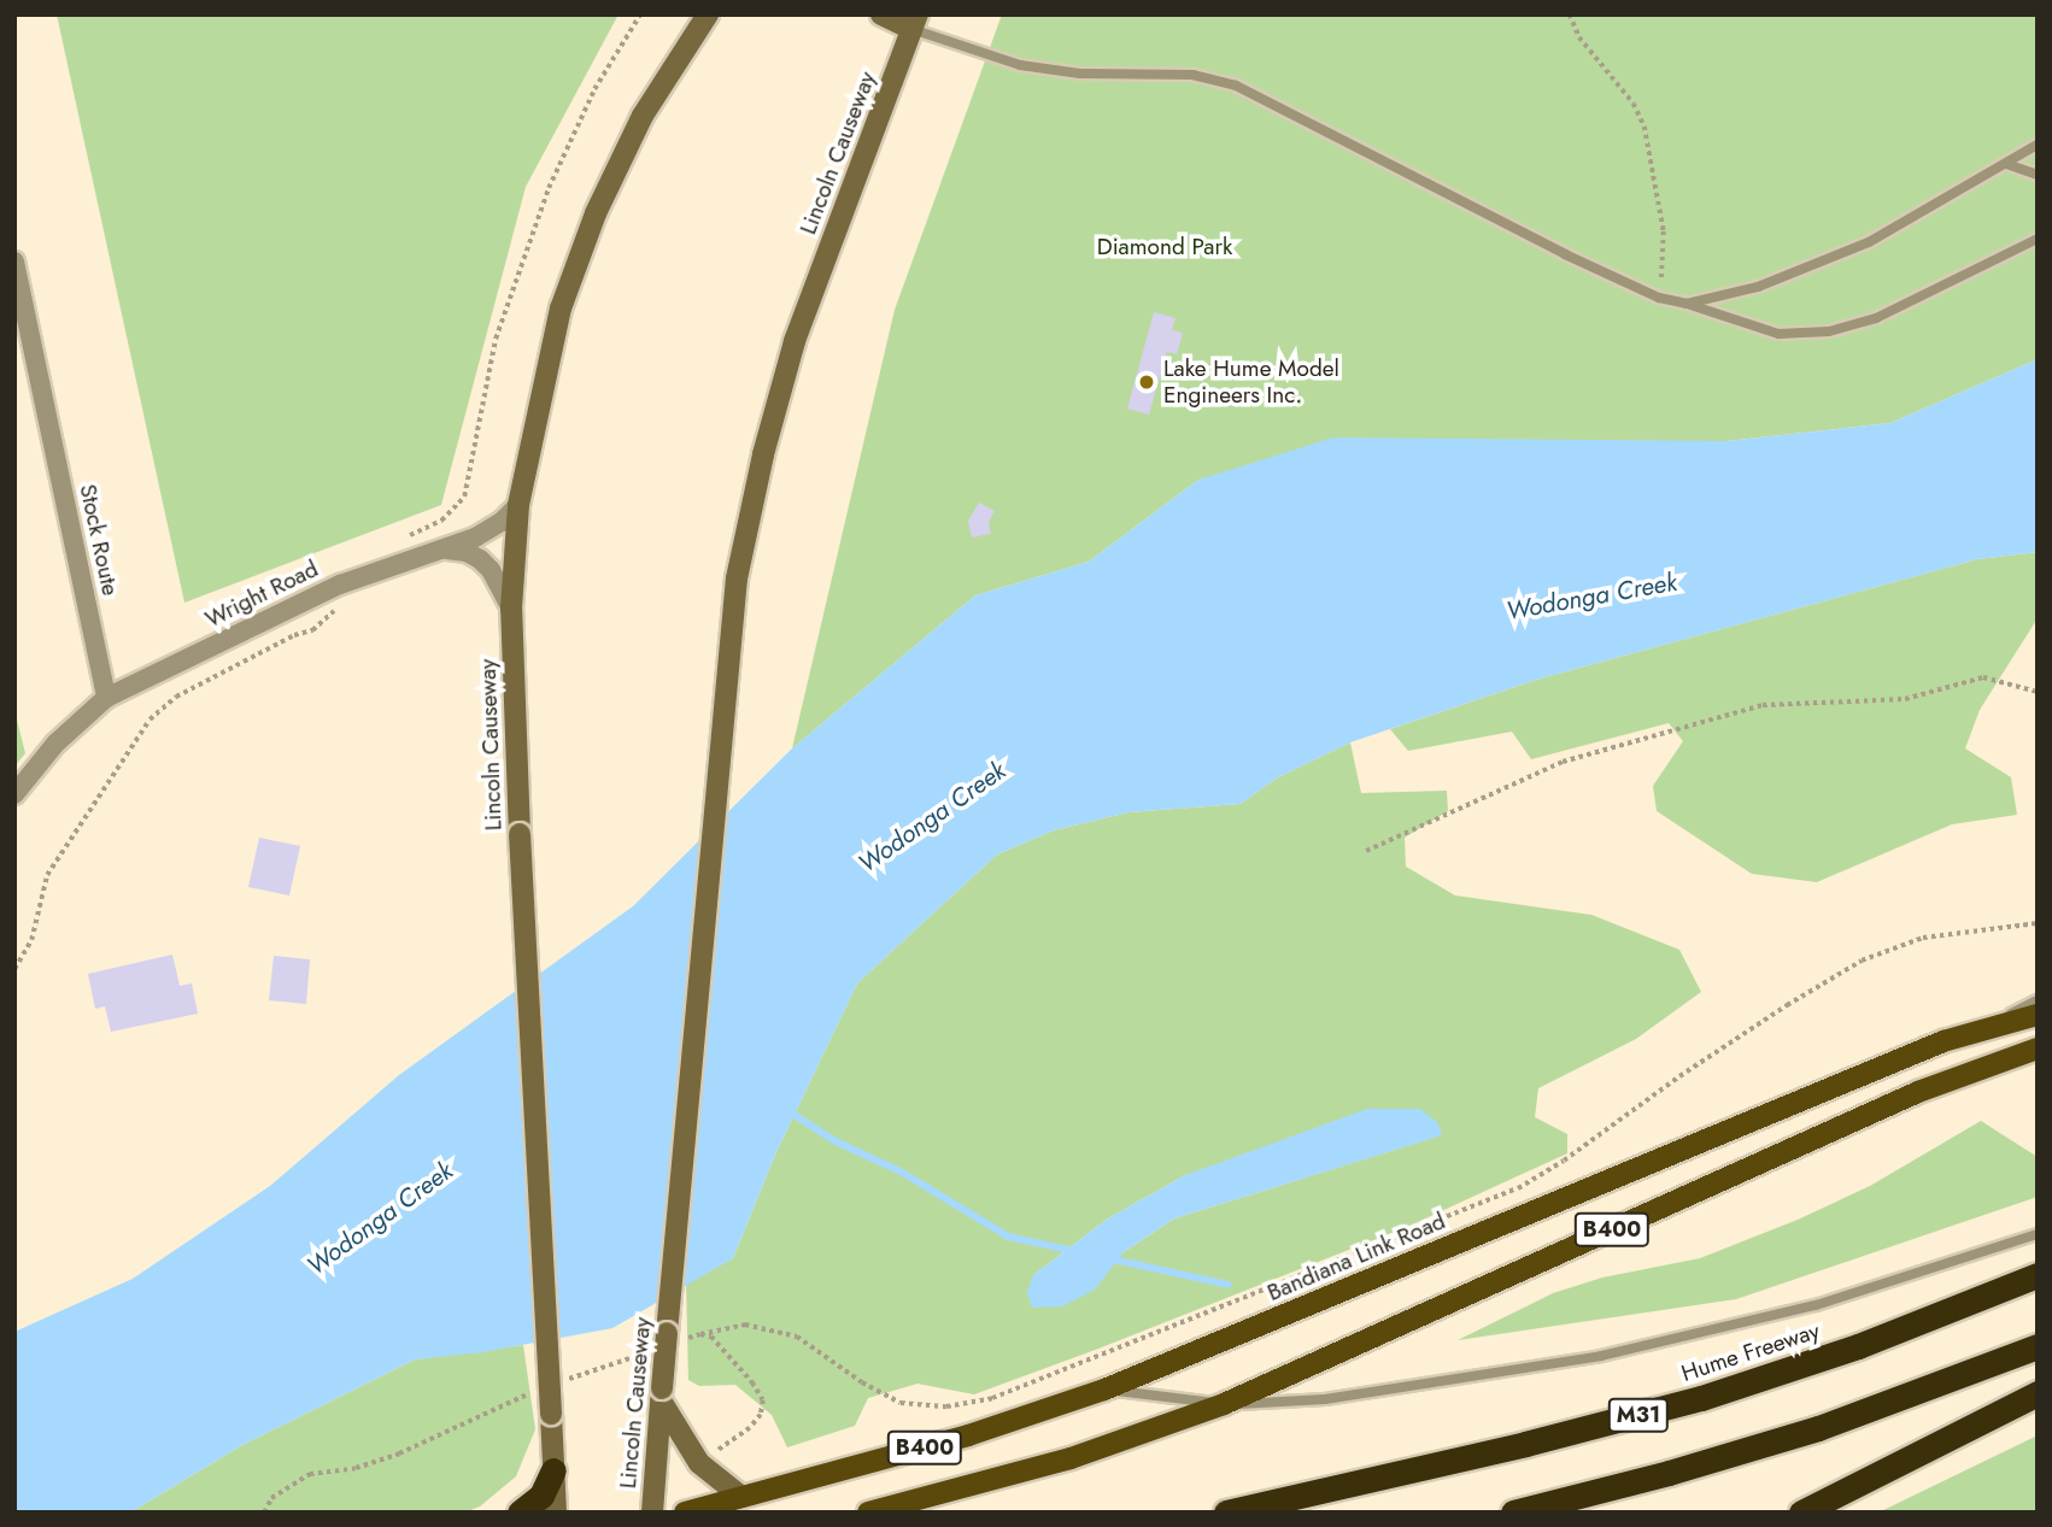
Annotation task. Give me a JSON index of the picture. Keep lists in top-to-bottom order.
{
  "streets": {
    "highway": ["Hume Freeway", "M31"],
    "main road": ["Lincoln Causeway", "B400", "Bandiana Link Road"],
    "street": ["Stock Route", "Wright Road"]
  },
  "crossings": [
    ["Lincoln Causeway", "Wright Road"],
    ["Stock Route", "Wright Road"]
  ],
  "water": ["Wodonga Creek"],
  "parks": ["Diamond Park"],
  "places": ["Lake Hume Model Engineers Inc."]
}
